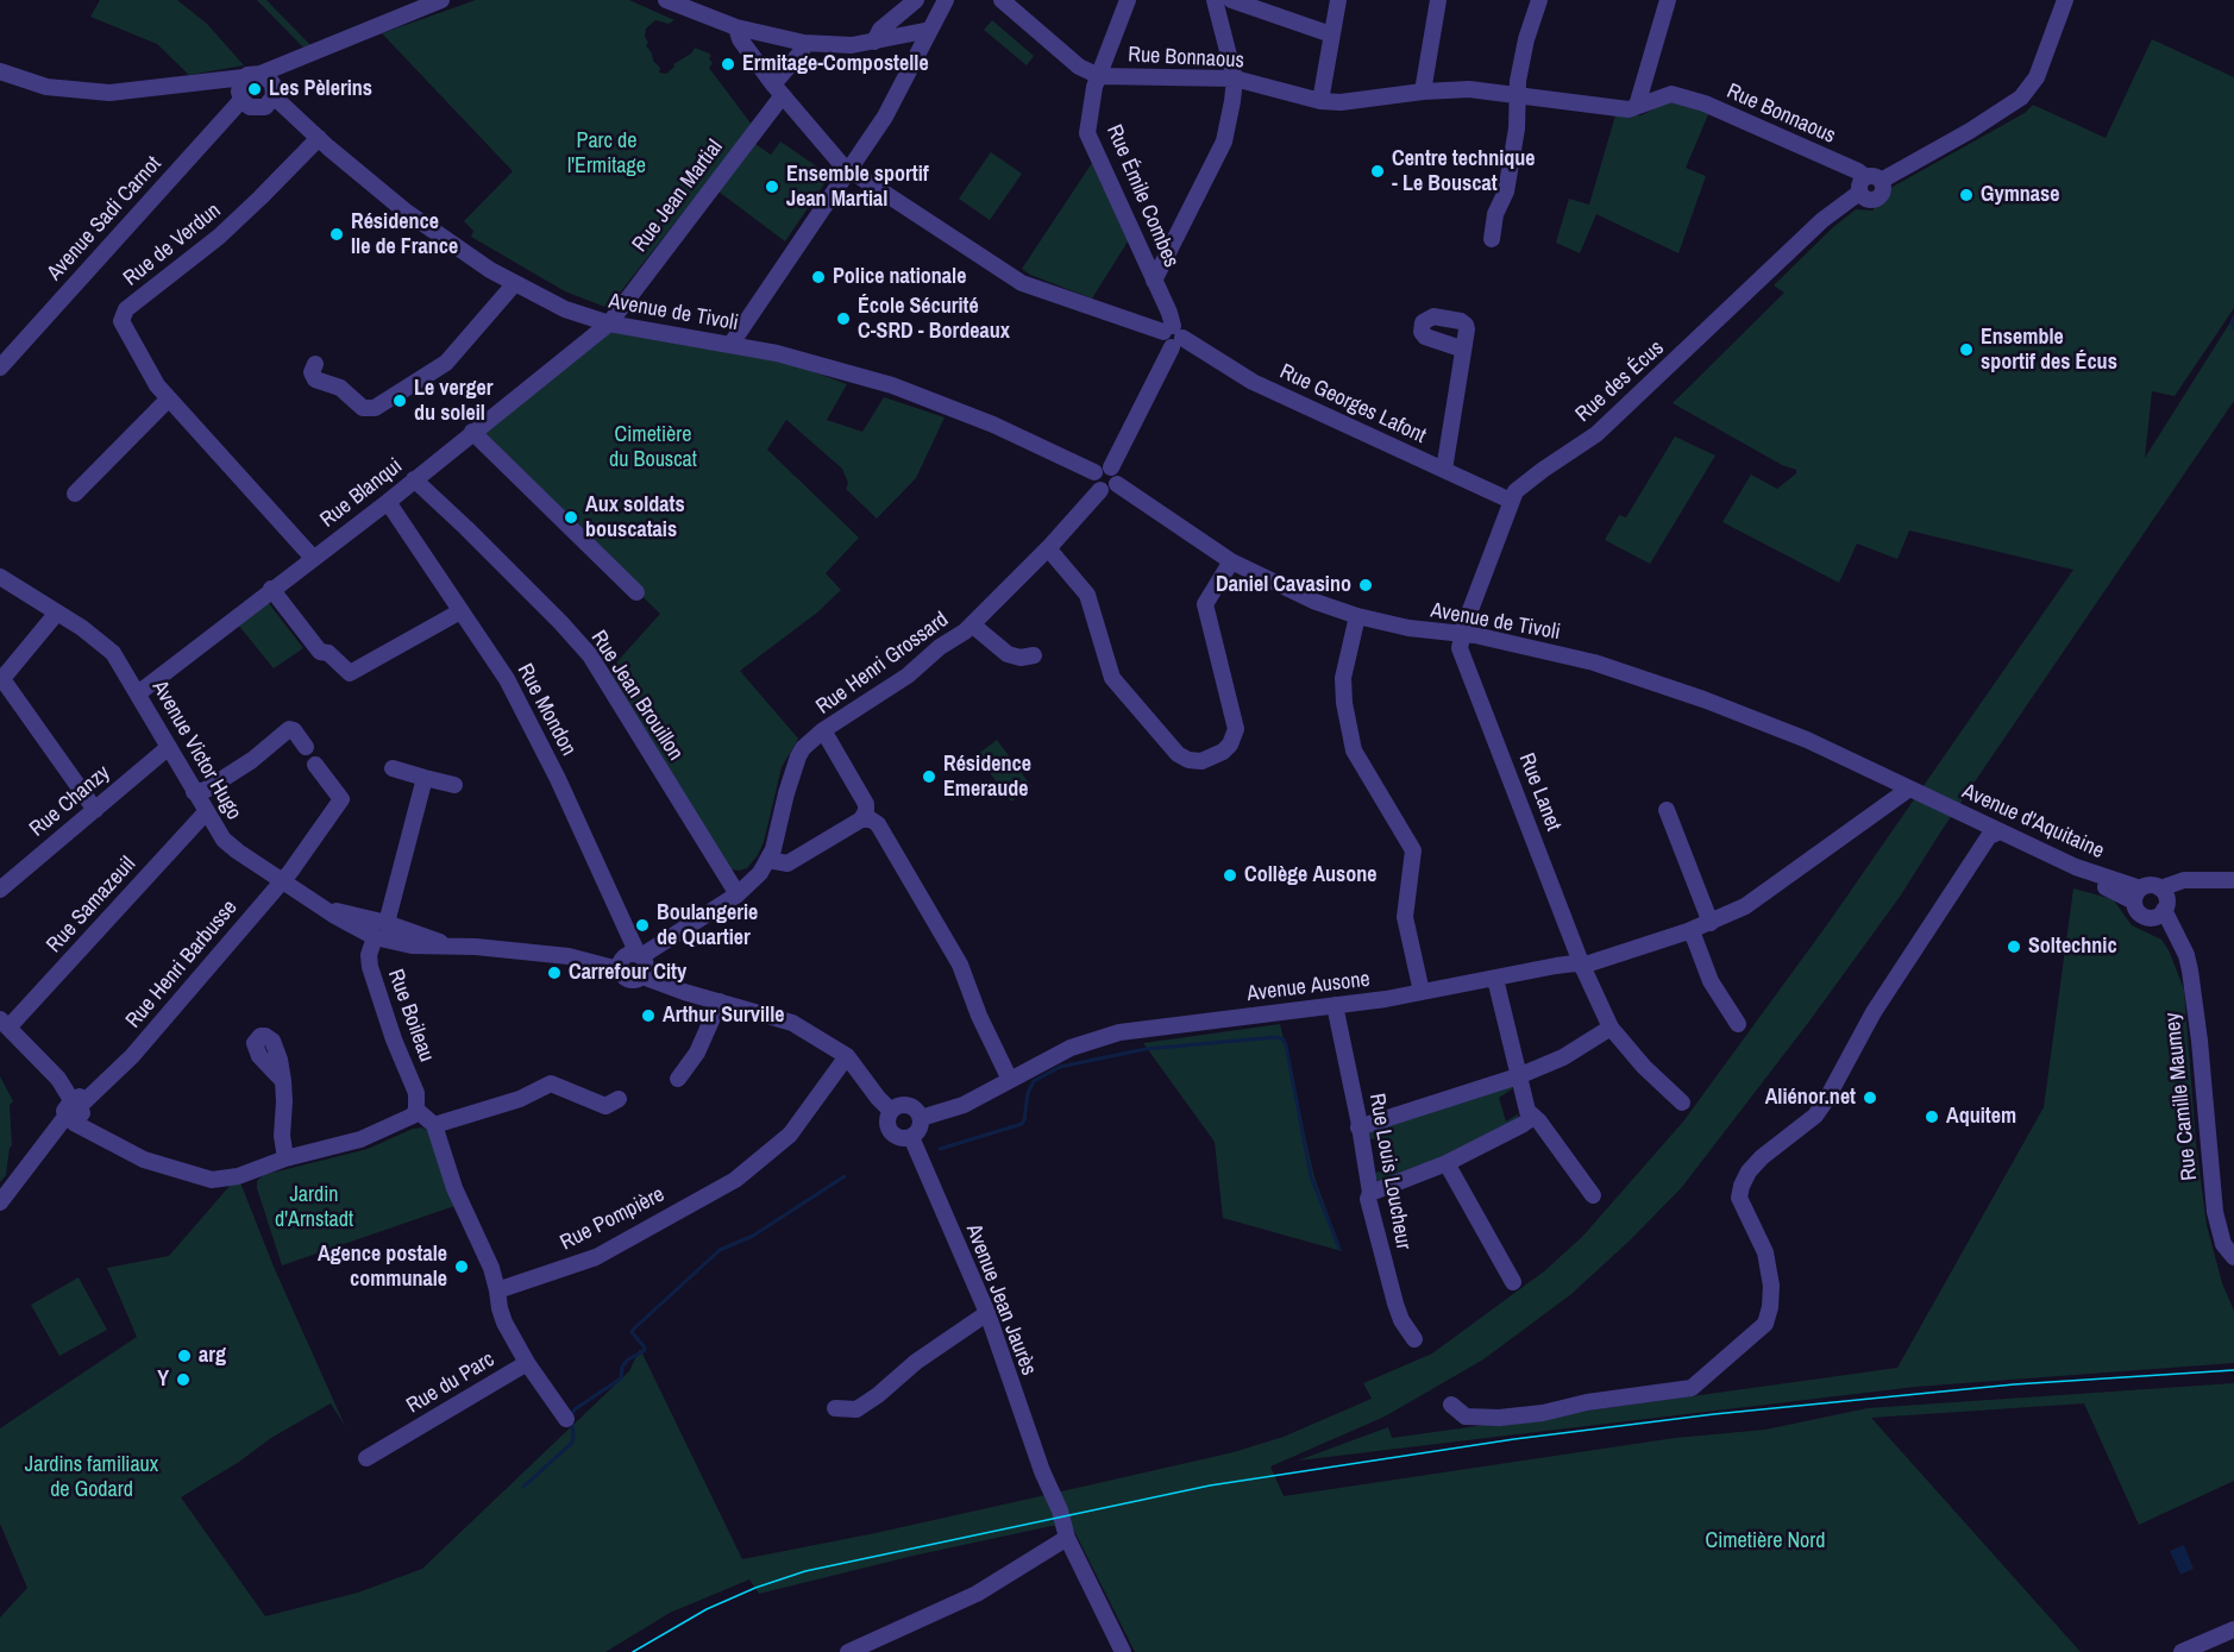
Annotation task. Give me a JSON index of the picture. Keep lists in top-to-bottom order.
{
  "streets": {
    "street": [
      "Rue Bonnaous",
      "Rue Jean Martial",
      "Rue Émile Combes",
      "Avenue Sadi Carnot",
      "Rue de Verdun",
      "Avenue de Tivoli",
      "Rue des Écus",
      "Rue Georges Lafont",
      "Rue Blanqui",
      "Rue Henri Grossard",
      "Rue Jean Brouillon",
      "Rue Mondon",
      "Avenue Victor Hugo",
      "Rue Lanet",
      "Rue Chanzy",
      "Avenue d'Aquitaine",
      "Rue Samazeuil",
      "Rue Henri Barbusse",
      "Avenue Ausone",
      "Rue Boileau",
      "Rue Camille Maumey",
      "Rue Louis Loucheur",
      "Rue Pompière",
      "Avenue Jean Jaurès",
      "Rue du Parc"
    ]
  },
  "crossings": [
    ["Rue Bonnaous", "Rue Émile Combes"],
    ["Rue Bonnaous", "Rue des Écus"],
    ["Rue Jean Martial", "Avenue de Tivoli"],
    ["Rue Jean Martial", "Rue Georges Lafont"],
    ["Rue Jean Martial", "Rue Blanqui"],
    ["Rue Émile Combes", "Rue Georges Lafont"],
    ["Avenue Sadi Carnot", "Avenue de Tivoli"],
    ["Rue de Verdun", "Avenue de Tivoli"],
    ["Rue de Verdun", "Rue Blanqui"],
    ["Avenue de Tivoli", "Rue des Écus"],
    ["Avenue de Tivoli", "Rue Blanqui"],
    ["Avenue de Tivoli", "Rue Henri Grossard"],
    ["Avenue de Tivoli", "Rue Lanet"],
    ["Avenue de Tivoli", "Avenue d'Aquitaine"],
    ["Avenue de Tivoli", "Avenue Ausone"],
    ["Rue des Écus", "Rue Georges Lafont"],
    ["Rue des Écus", "Rue Lanet"],
    ["Rue Blanqui", "Rue Jean Brouillon"],
    ["Rue Blanqui", "Rue Mondon"],
    ["Rue Blanqui", "Avenue Victor Hugo"],
    ["Rue Mondon", "Avenue Victor Hugo"],
    ["Avenue Victor Hugo", "Rue Chanzy"],
    ["Avenue Victor Hugo", "Rue Samazeuil"],
    ["Avenue Victor Hugo", "Rue Henri Barbusse"],
    ["Avenue Victor Hugo", "Rue Boileau"],
    ["Rue Lanet", "Avenue Ausone"],
    ["Avenue d'Aquitaine", "Avenue Ausone"],
    ["Avenue d'Aquitaine", "Rue Camille Maumey"],
    ["Avenue Ausone", "Rue Louis Loucheur"],
    ["Avenue Ausone", "Avenue Jean Jaurès"],
    ["Rue Pompière", "Rue du Parc"]
  ],
  "parks": [
    "Parc de l'Ermitage",
    "Cimetière du Bouscat",
    "Jardin d'Arnstadt",
    "Jardins familiaux de Godard",
    "Cimetière Nord"
  ],
  "places": [
    "Ermitage-Compostelle",
    "Les Pèlerins",
    "Centre technique - Le Bouscat",
    "Ensemble sportif Jean Martial",
    "Gymnase",
    "Résidence Ile de France",
    "Police nationale",
    "École Sécurité C-SRD - Bordeaux",
    "Ensemble sportif des Écus",
    "Le verger du soleil",
    "Aux soldats bouscatais",
    "Daniel Cavasino",
    "Résidence Emeraude",
    "Collège Ausone",
    "Boulangerie de Quartier",
    "Soltechnic",
    "Carrefour City",
    "Arthur Surville",
    "Aliénor.net",
    "Aquitem",
    "Agence postale communale",
    "arg",
    "Y"
  ]
}
